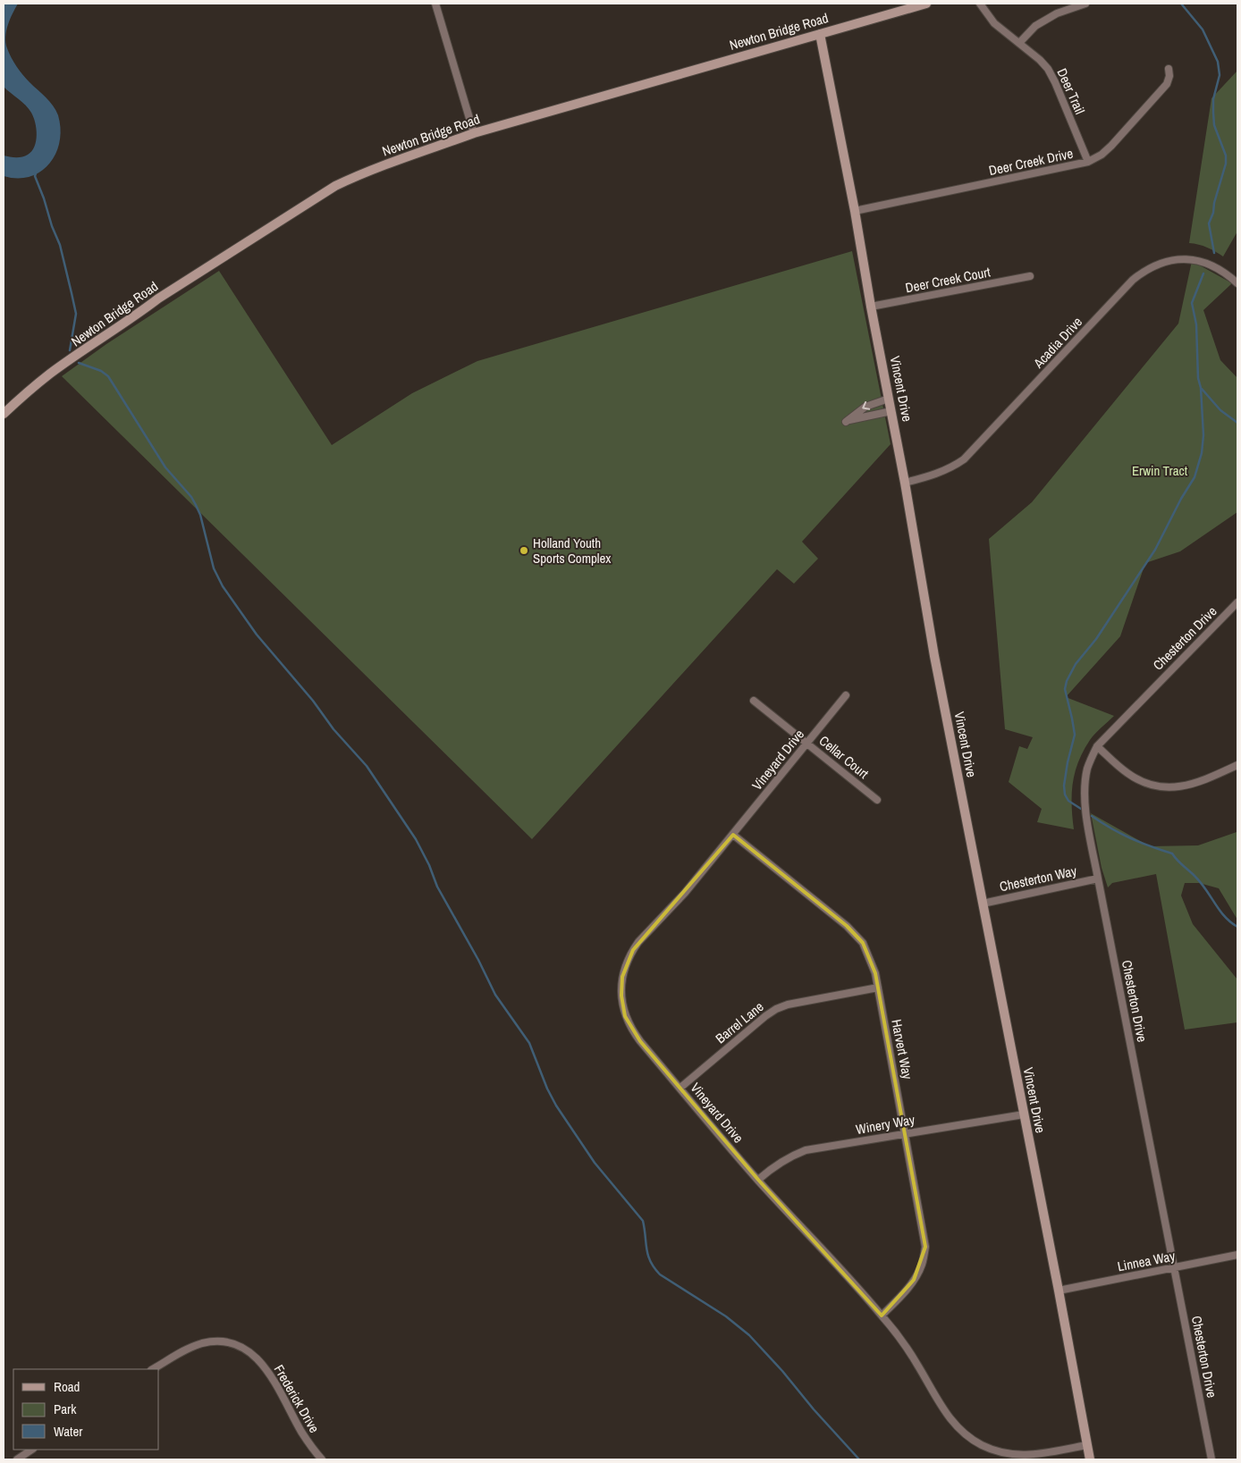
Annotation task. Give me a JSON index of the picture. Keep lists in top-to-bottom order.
{
  "streets": {
    "street": [
      "Newton Bridge Road",
      "Deer Trail",
      "Deer Creek Drive",
      "Deer Creek Court",
      "Acadia Drive",
      "Vincent Drive",
      "Chesterton Drive",
      "Cellar Court",
      "Vineyard Drive",
      "Chesterton Way",
      "Barrel Lane",
      "Harvert Way",
      "Winery Way",
      "Linnea Way",
      "Frederick Drive"
    ]
  },
  "crossings": [
    ["Newton Bridge Road", "Vincent Drive"],
    ["Deer Trail", "Deer Creek Drive"],
    ["Deer Creek Drive", "Vincent Drive"],
    ["Deer Creek Court", "Vincent Drive"],
    ["Acadia Drive", "Vincent Drive"],
    ["Vincent Drive", "Vineyard Drive"],
    ["Vincent Drive", "Chesterton Way"],
    ["Vincent Drive", "Winery Way"],
    ["Vincent Drive", "Linnea Way"],
    ["Chesterton Drive", "Chesterton Way"],
    ["Chesterton Drive", "Linnea Way"],
    ["Cellar Court", "Vineyard Drive"],
    ["Vineyard Drive", "Barrel Lane"],
    ["Vineyard Drive", "Harvert Way"],
    ["Vineyard Drive", "Winery Way"],
    ["Barrel Lane", "Harvert Way"],
    ["Harvert Way", "Winery Way"]
  ],
  "parks": ["Erwin Tract"],
  "places": ["Holland Youth Sports Complex"],
  "legend": ["Road", "Park", "Water"]
}
